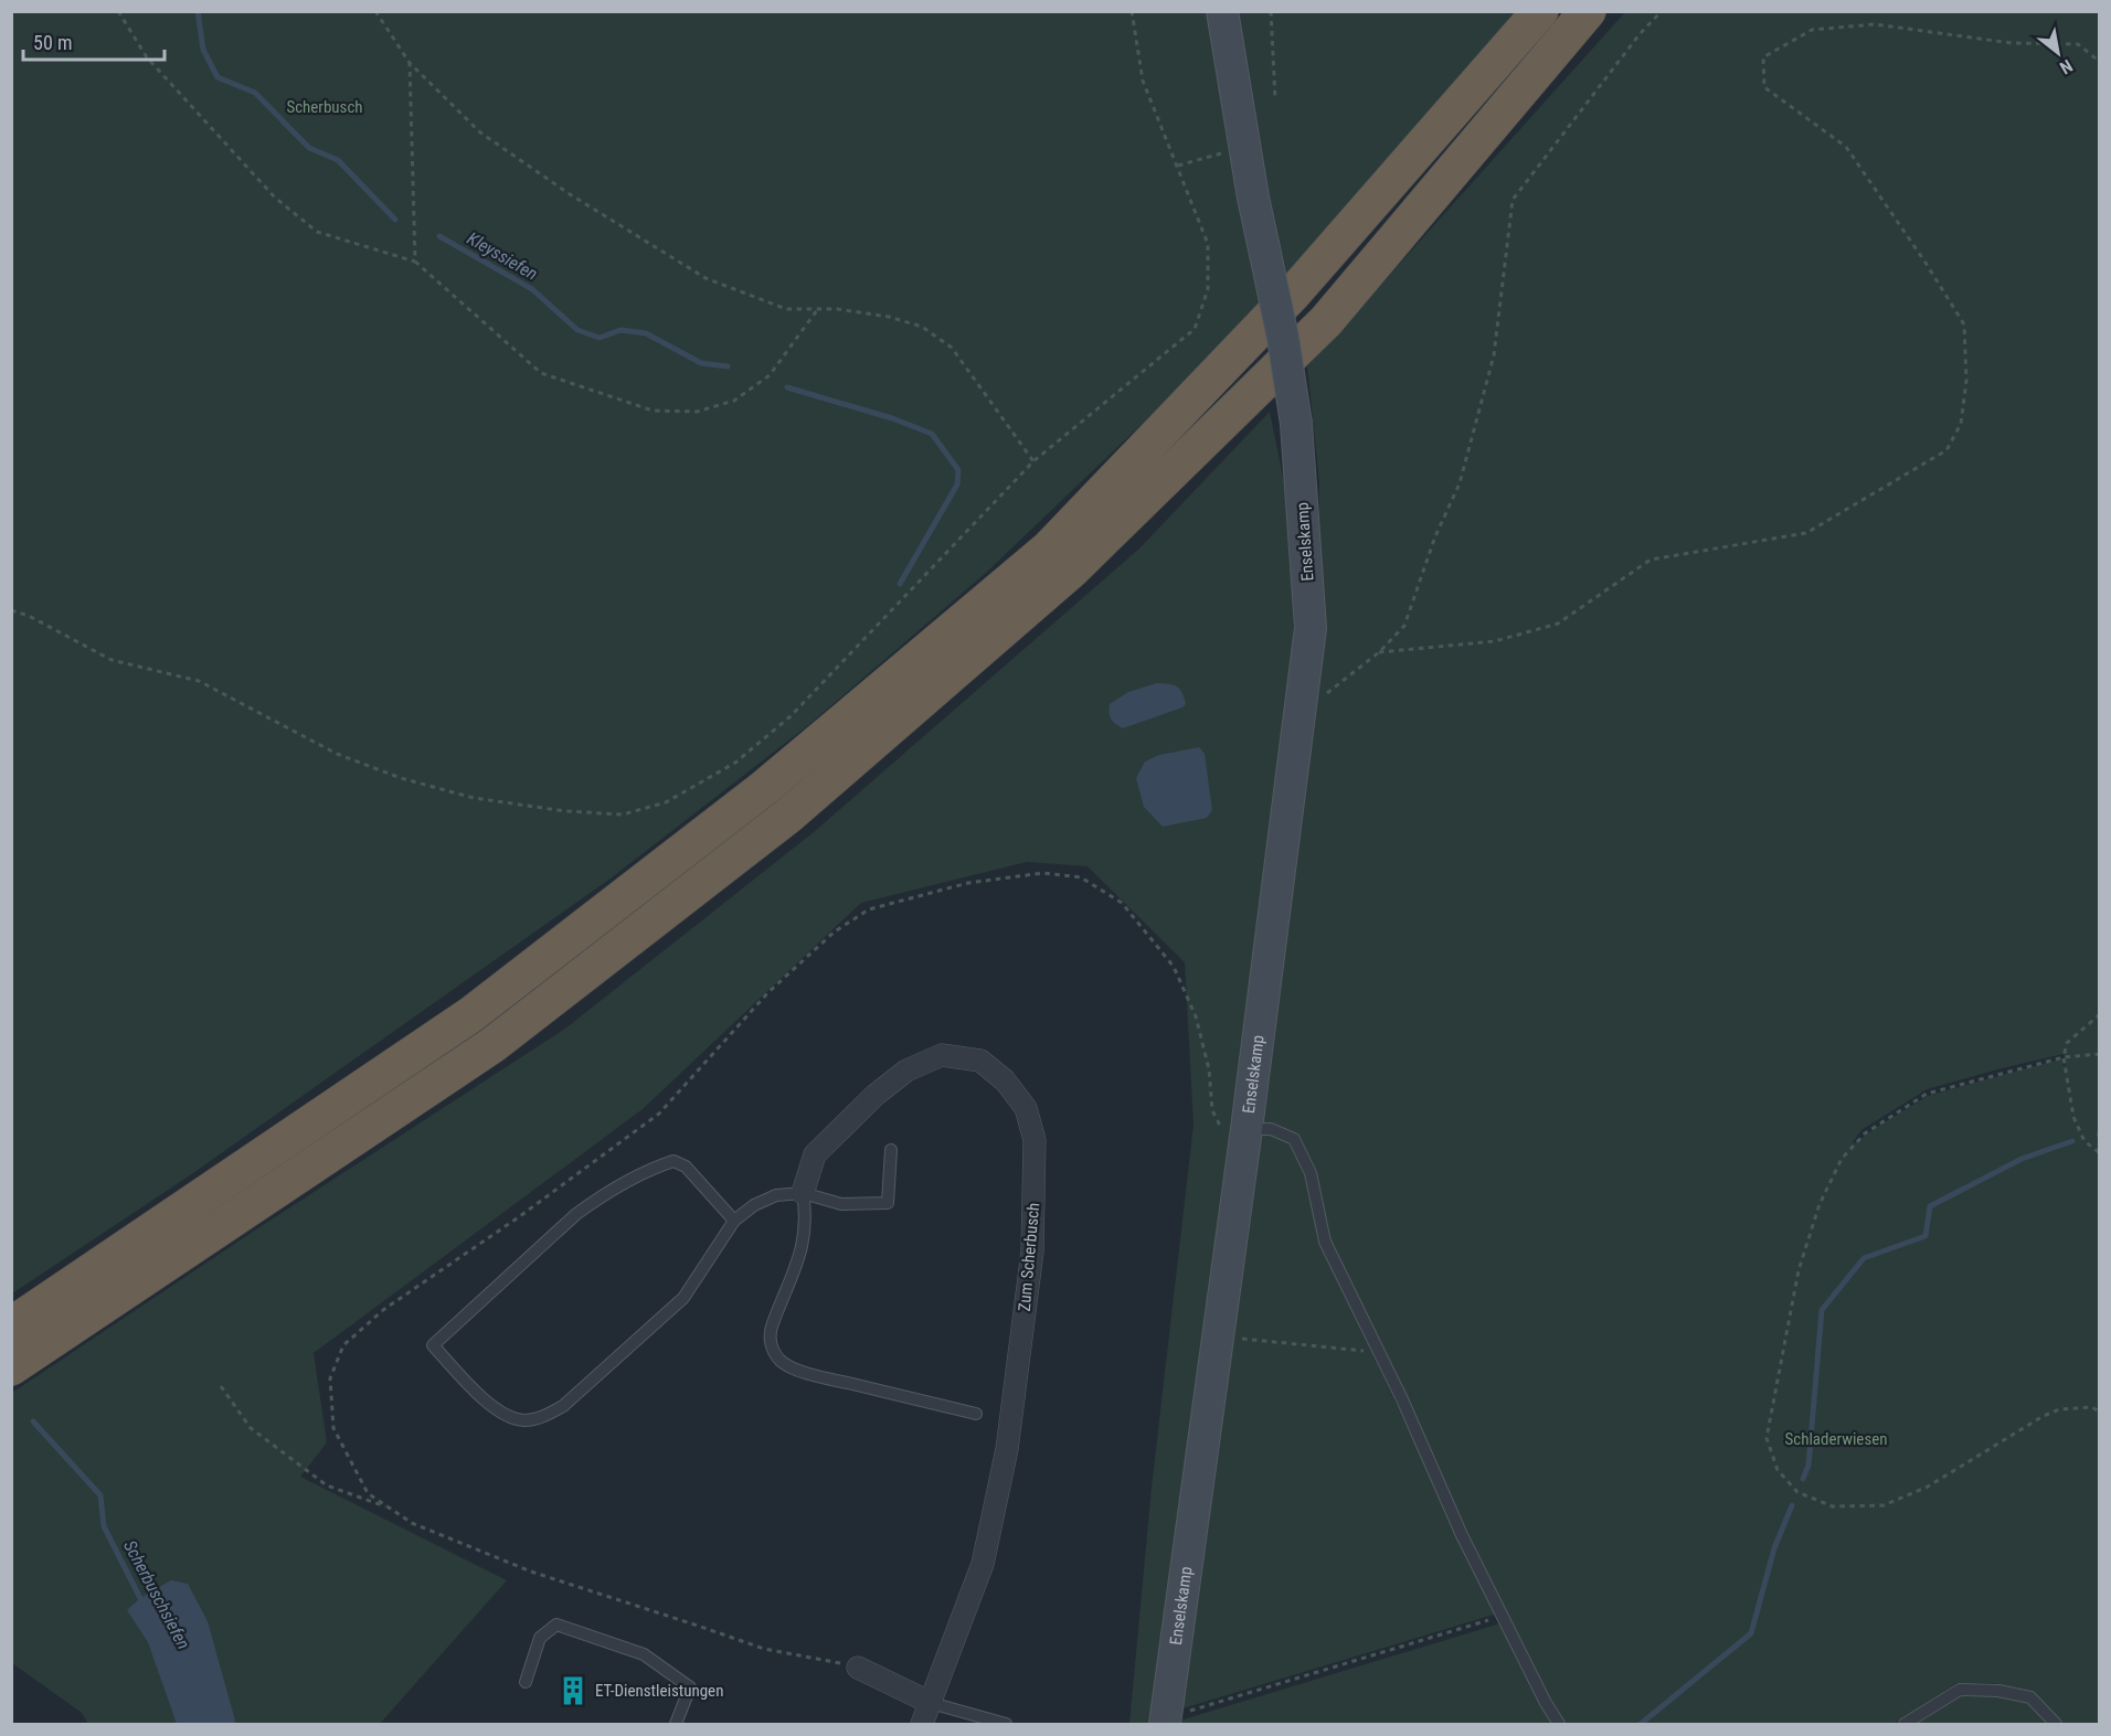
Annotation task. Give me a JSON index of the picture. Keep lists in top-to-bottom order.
{
  "streets": {
    "main road": ["Enselskamp"],
    "street": ["Zum Scherbusch"]
  },
  "water": ["Kleyssiefen", "Scherbuschsiefen"],
  "parks": ["Scherbusch", "Schladerwiesen"],
  "places": {
    "building": ["ET-Dienstleistungen"]
  },
  "scale_bar": "50 m",
  "north": "bottom right"
}
